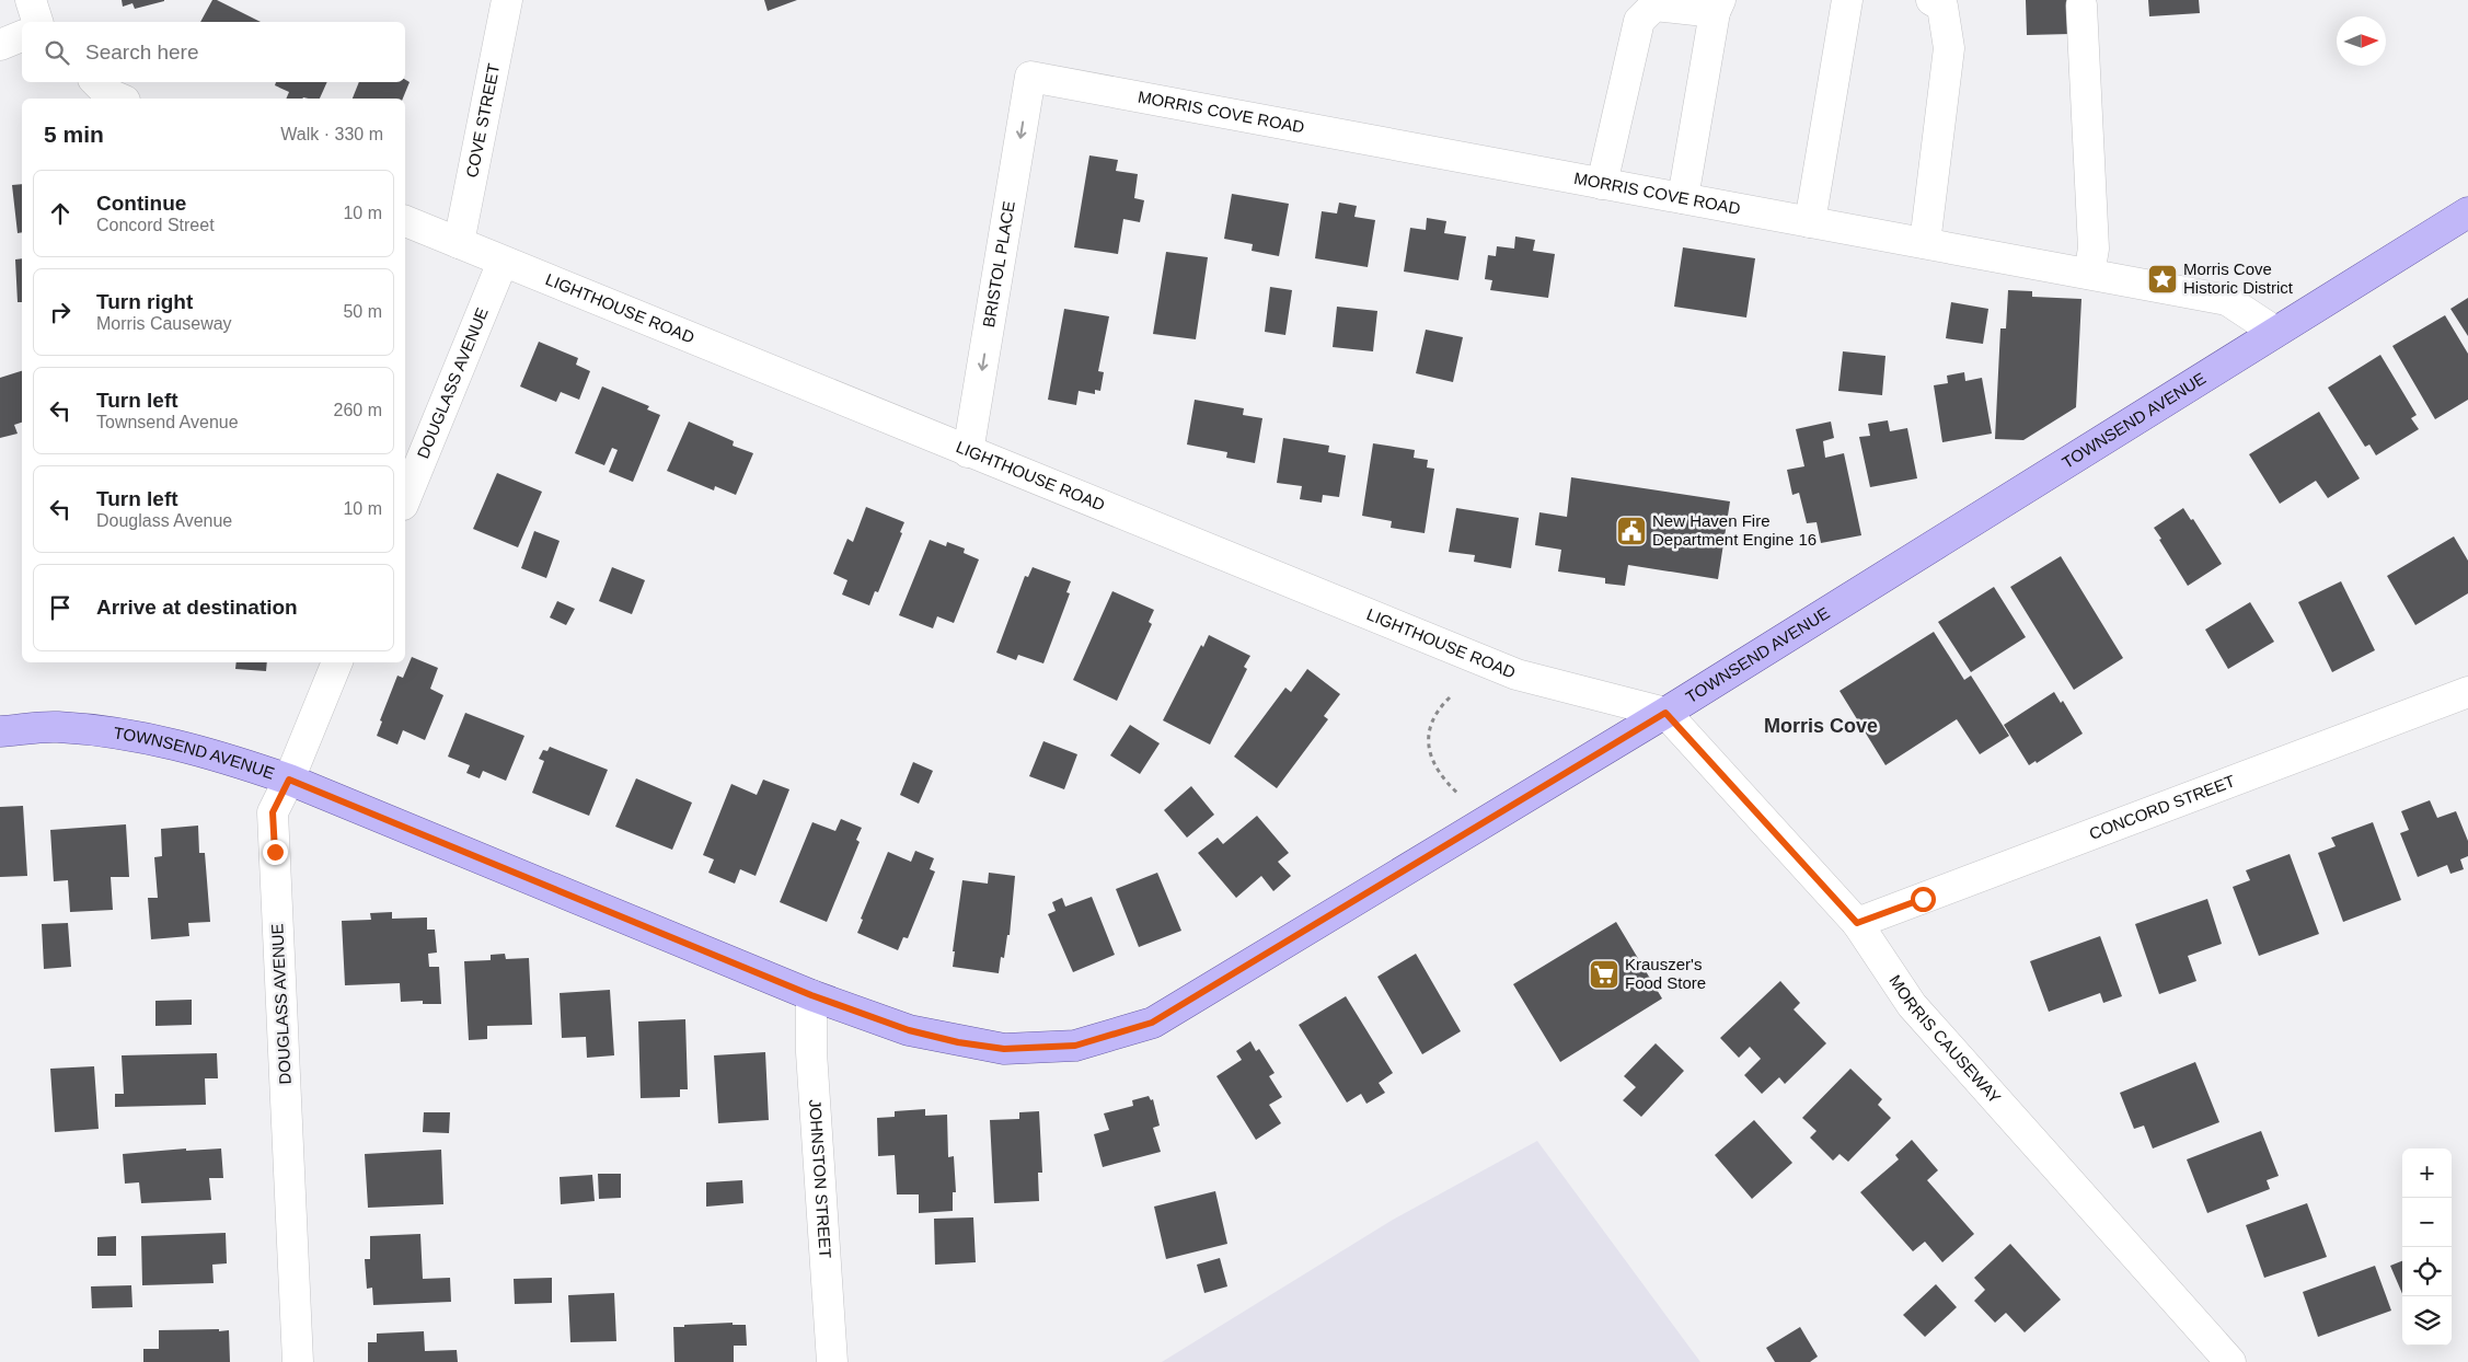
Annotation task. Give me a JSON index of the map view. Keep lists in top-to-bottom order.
{
  "streets": {
    "main road": ["TOWNSEND AVENUE"],
    "street": [
      "MORRIS COVE ROAD",
      "COVE STREET",
      "BRISTOL PLACE",
      "LIGHTHOUSE ROAD",
      "DOUGLASS AVENUE",
      "CONCORD STREET",
      "MORRIS CAUSEWAY",
      "JOHNSTON STREET"
    ]
  },
  "crossings": [
    ["MORRIS COVE ROAD", "BRISTOL PLACE"],
    ["MORRIS COVE ROAD", "TOWNSEND AVENUE"],
    ["COVE STREET", "LIGHTHOUSE ROAD"],
    ["BRISTOL PLACE", "LIGHTHOUSE ROAD"],
    ["LIGHTHOUSE ROAD", "DOUGLASS AVENUE"],
    ["LIGHTHOUSE ROAD", "TOWNSEND AVENUE"],
    ["LIGHTHOUSE ROAD", "MORRIS CAUSEWAY"],
    ["DOUGLASS AVENUE", "TOWNSEND AVENUE"],
    ["TOWNSEND AVENUE", "MORRIS CAUSEWAY"],
    ["TOWNSEND AVENUE", "JOHNSTON STREET"],
    ["CONCORD STREET", "MORRIS CAUSEWAY"]
  ],
  "one_way": ["BRISTOL PLACE"],
  "districts": ["Morris Cove"],
  "places": {
    "place": ["Morris Cove Historic District"],
    "public building": ["New Haven Fire Department Engine 16"],
    "supermarket": ["Krauszer's Food Store"]
  },
  "north": "right",
  "page": {
    "search": "Search here",
    "heading": ["5 min", "Walk · 330 m"],
    "list": [
      ["Continue", "Concord Street", "10 m"],
      ["Turn right", "Morris Causeway", "50 m"],
      ["Turn left", "Townsend Avenue", "260 m"],
      ["Turn left", "Douglass Avenue", "10 m"],
      "Arrive at destination"
    ],
    "map_buttons": ["+", "−"]
  }
}
